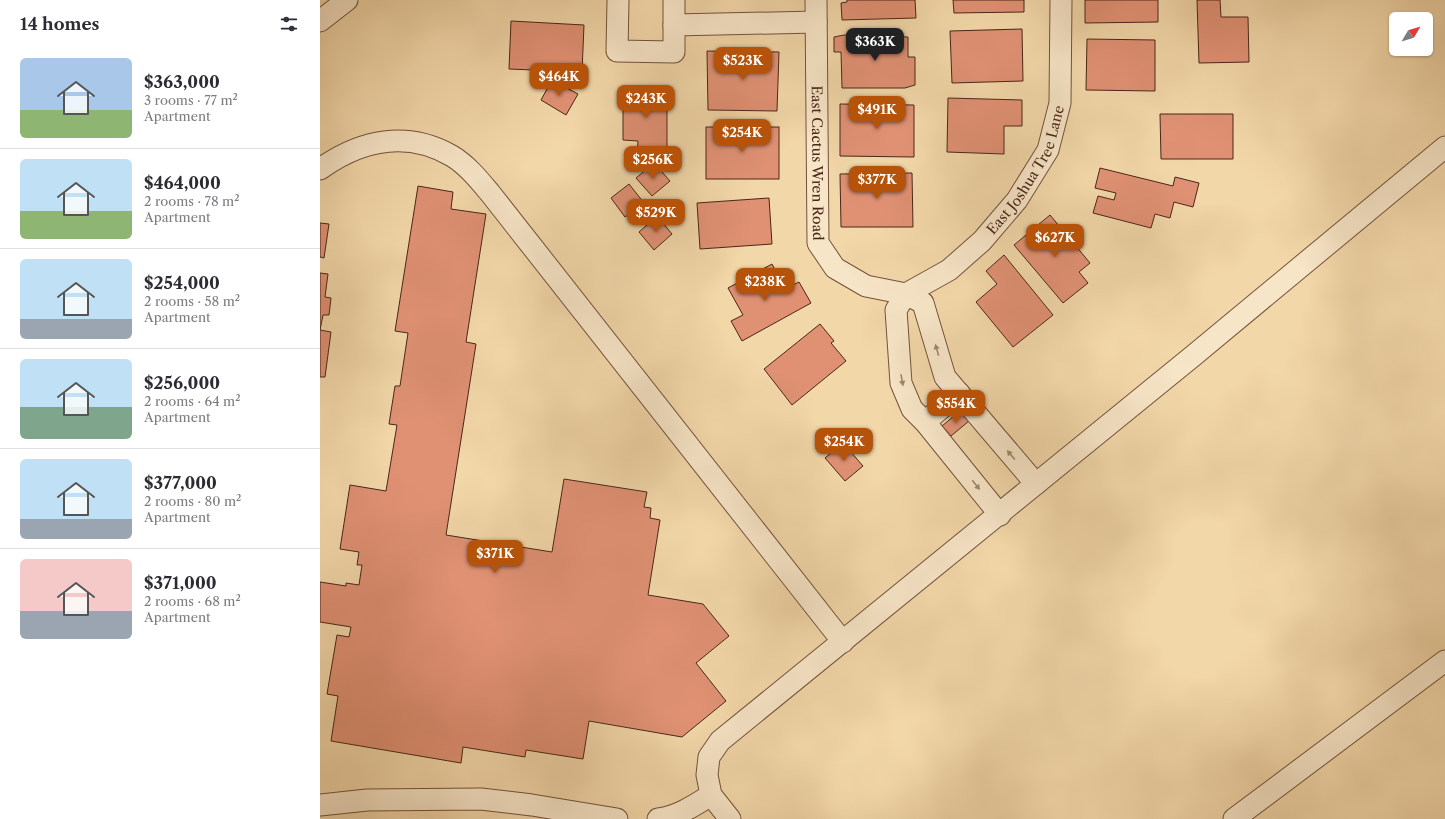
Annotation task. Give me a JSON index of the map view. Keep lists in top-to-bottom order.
{
  "streets": {
    "street": ["East Cactus Wren Road", "East Joshua Tree Lane"]
  },
  "crossings": [
    ["East Cactus Wren Road", "East Joshua Tree Lane"]
  ],
  "north": "top right",
  "page": {
    "heading": "14 homes",
    "price": [
      "$363K",
      "$523K",
      "$464K",
      "$243K",
      "$491K",
      "$254K",
      "$256K",
      "$377K",
      "$529K",
      "$627K",
      "$238K",
      "$554K",
      "$254K",
      "$371K"
    ],
    "list": [
      {
        "name": "$363,000",
        "note": "3 rooms · 77 m² · Apartment"
      },
      {
        "name": "$464,000",
        "note": "2 rooms · 78 m² · Apartment"
      },
      {
        "name": "$254,000",
        "note": "2 rooms · 58 m² · Apartment"
      },
      {
        "name": "$256,000",
        "note": "2 rooms · 64 m² · Apartment"
      },
      {
        "name": "$377,000",
        "note": "2 rooms · 80 m² · Apartment"
      },
      {
        "name": "$371,000",
        "note": "2 rooms · 68 m² · Apartment"
      }
    ]
  }
}
